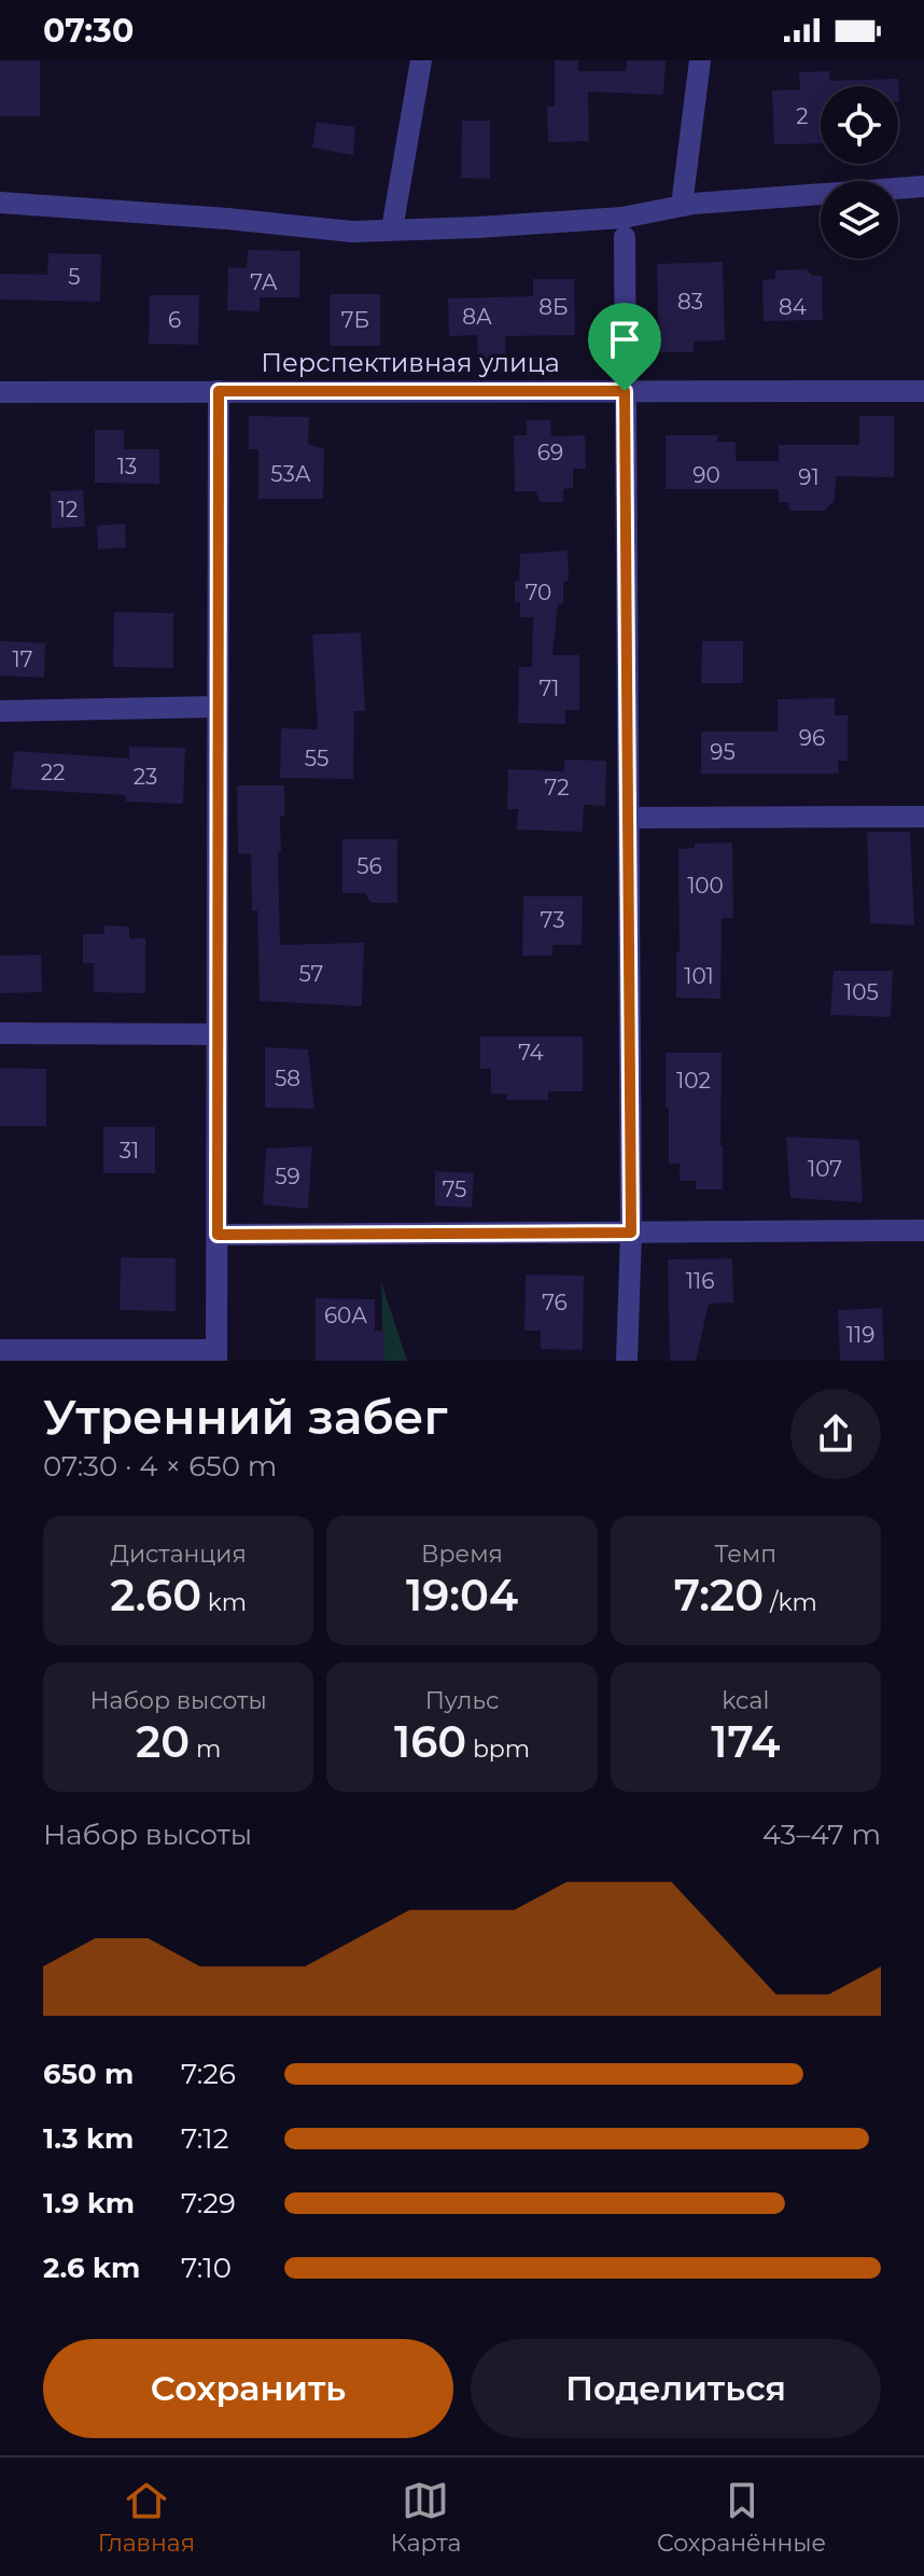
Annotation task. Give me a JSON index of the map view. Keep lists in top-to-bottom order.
{
  "streets": {
    "street": ["Перспективная улица"]
  },
  "house_numbers": [
    "2",
    "5",
    "7А",
    "83",
    "8Б",
    "84",
    "8А",
    "6",
    "7Б",
    "69",
    "13",
    "53А",
    "90",
    "91",
    "12",
    "70",
    "17",
    "71",
    "96",
    "95",
    "55",
    "22",
    "23",
    "72",
    "56",
    "100",
    "73",
    "57",
    "101",
    "105",
    "74",
    "58",
    "102",
    "31",
    "107",
    "59",
    "75",
    "116",
    "76",
    "60А",
    "119"
  ],
  "page": {
    "status": "07:30",
    "heading": ["Утренний забег", "07:30 · 4 × 650 m"],
    "stats": [
      ["Дистанция", "2.60 km"],
      ["Время", "19:04"],
      ["Темп", "7:20 /km"],
      ["Набор высоты", "20 m"],
      ["Пульс", "160 bpm"],
      ["kcal", "174"]
    ],
    "chart": ["Набор высоты", "43–47 m"],
    "list": [
      {
        "name": "650 m",
        "note": "7:26"
      },
      {
        "name": "1.3 km",
        "note": "7:12"
      },
      {
        "name": "1.9 km",
        "note": "7:29"
      },
      {
        "name": "2.6 km",
        "note": "7:10"
      }
    ],
    "buttons": ["Сохранить", "Поделиться"],
    "tabs": ["Главная", "Карта", "Сохранённые"]
  }
}
